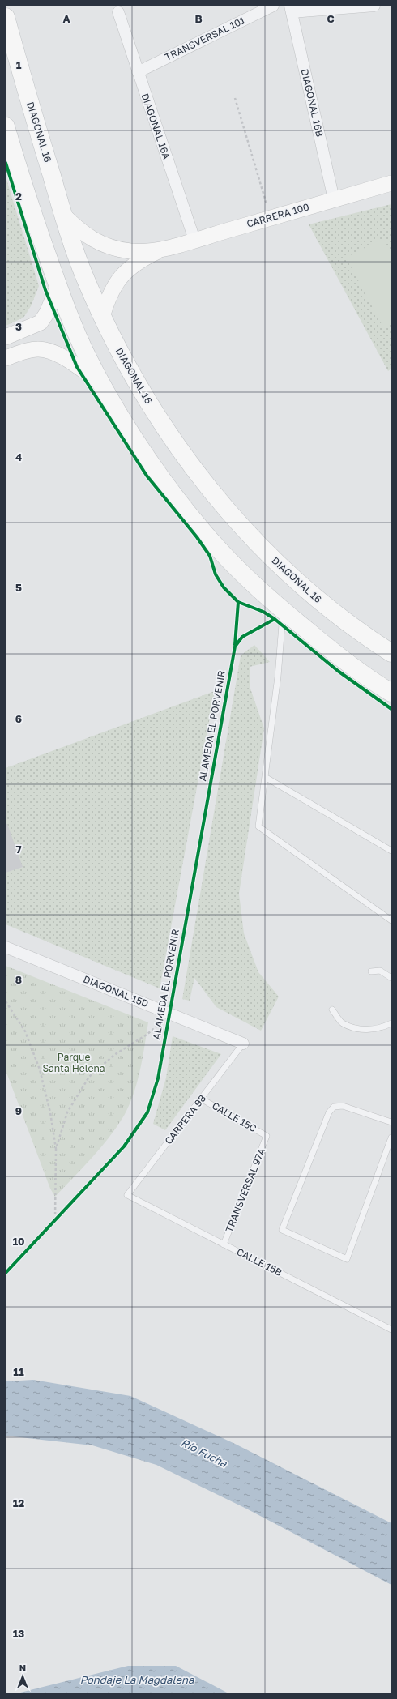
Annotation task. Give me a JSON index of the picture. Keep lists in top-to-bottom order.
{
  "streets": {
    "main road": ["DIAGONAL 16"],
    "street": [
      "TRANSVERSAL 101",
      "DIAGONAL 16B",
      "DIAGONAL 16A",
      "CARRERA 100",
      "DIAGONAL 15D"
    ],
    "lane": [
      "CALLE 15C",
      "CARRERA 98",
      "TRANSVERSAL 97A",
      "CALLE 15B"
    ],
    "cycle path": ["ALAMEDA EL PORVENIR"]
  },
  "crossings": [
    ["TRANSVERSAL 101", "DIAGONAL 16A"],
    ["DIAGONAL 16B", "CARRERA 100"],
    ["DIAGONAL 16A", "CARRERA 100"],
    ["DIAGONAL 16", "CARRERA 100"],
    ["DIAGONAL 15D", "CARRERA 98"],
    ["CALLE 15C", "CARRERA 98"],
    ["CALLE 15C", "TRANSVERSAL 97A"],
    ["CARRERA 98", "CALLE 15B"],
    ["TRANSVERSAL 97A", "CALLE 15B"]
  ],
  "water": ["Río Fucha", "Pondaje La Magdalena"],
  "parks": ["Parque Santa Helena"],
  "north": "top",
  "grid": {
    "columns": ["A", "B", "C"],
    "rows": [
      "1",
      "2",
      "3",
      "4",
      "5",
      "6",
      "7",
      "8",
      "9",
      "10",
      "11",
      "12",
      "13"
    ]
  }
}
